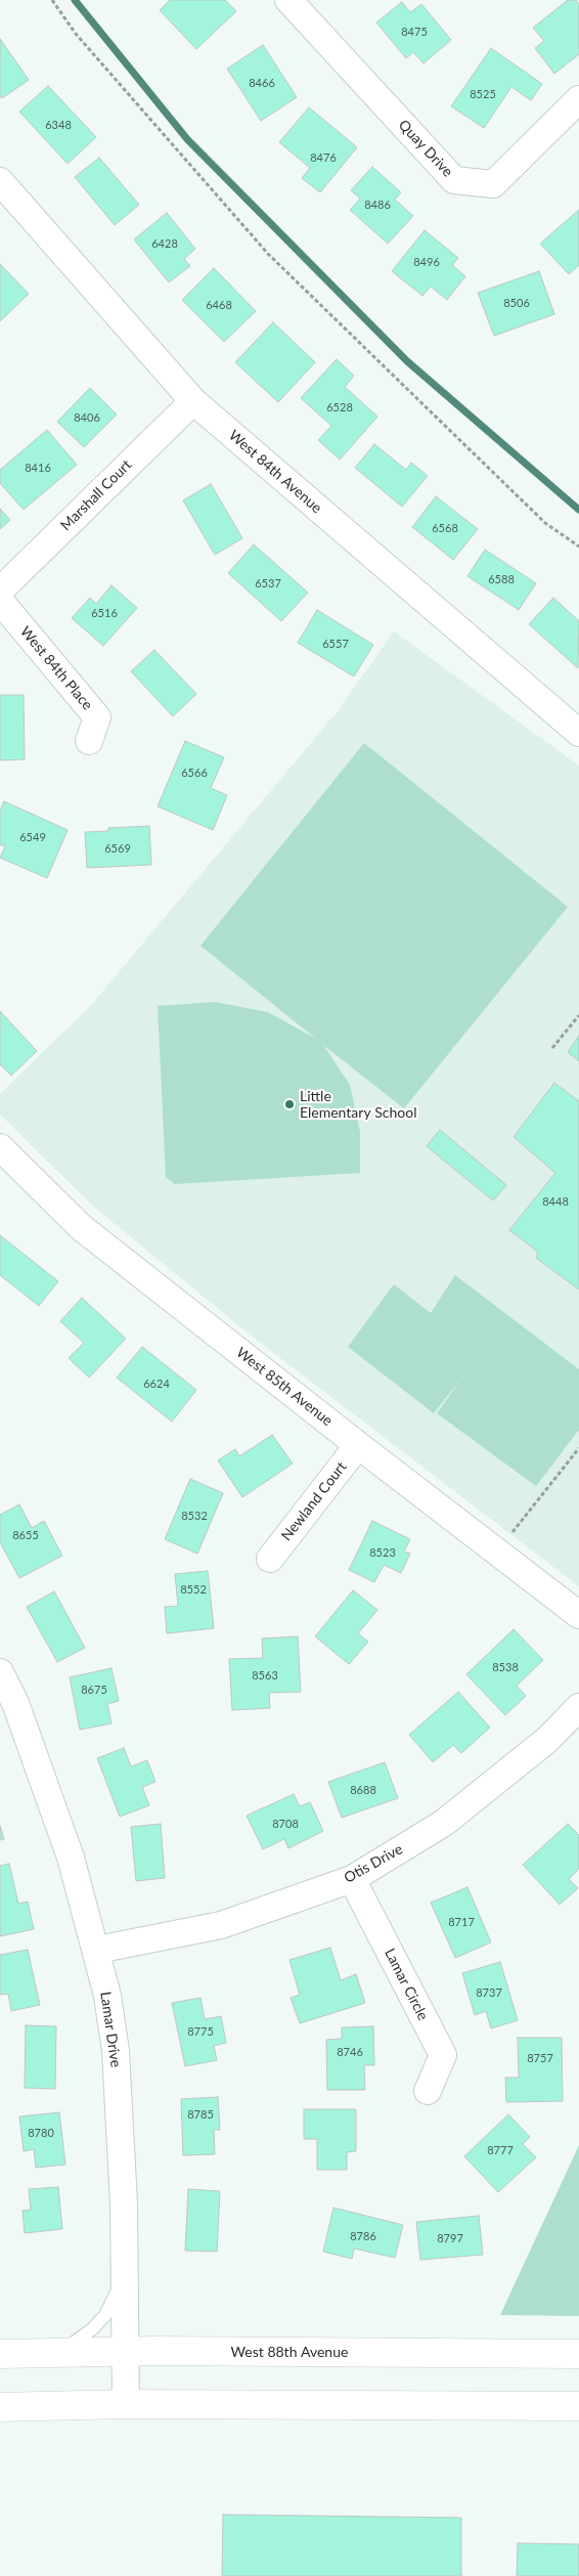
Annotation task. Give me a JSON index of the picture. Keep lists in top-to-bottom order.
{
  "streets": {
    "main road": ["West 88th Avenue"],
    "street": [
      "Quay Drive",
      "West 84th Avenue",
      "Marshall Court",
      "West 84th Place",
      "West 85th Avenue",
      "Newland Court",
      "Otis Drive",
      "Lamar Circle",
      "Lamar Drive"
    ]
  },
  "crossings": [
    ["West 84th Avenue", "Marshall Court"],
    ["West 85th Avenue", "Newland Court"],
    ["Otis Drive", "Lamar Circle"],
    ["Otis Drive", "Lamar Drive"],
    ["Lamar Drive", "West 88th Avenue"]
  ],
  "places": ["Little Elementary School"],
  "house_numbers": [
    "8475",
    "8466",
    "8525",
    "6348",
    "8476",
    "8486",
    "6428",
    "8496",
    "8506",
    "6468",
    "6528",
    "8406",
    "8416",
    "6568",
    "6588",
    "6537",
    "6516",
    "6557",
    "6566",
    "6549",
    "6569",
    "8448",
    "6624",
    "8532",
    "8655",
    "8523",
    "8552",
    "8538",
    "8563",
    "8675",
    "8688",
    "8708",
    "8717",
    "8737",
    "8775",
    "8746",
    "8757",
    "8785",
    "8780",
    "8777",
    "8786",
    "8797"
  ]
}
